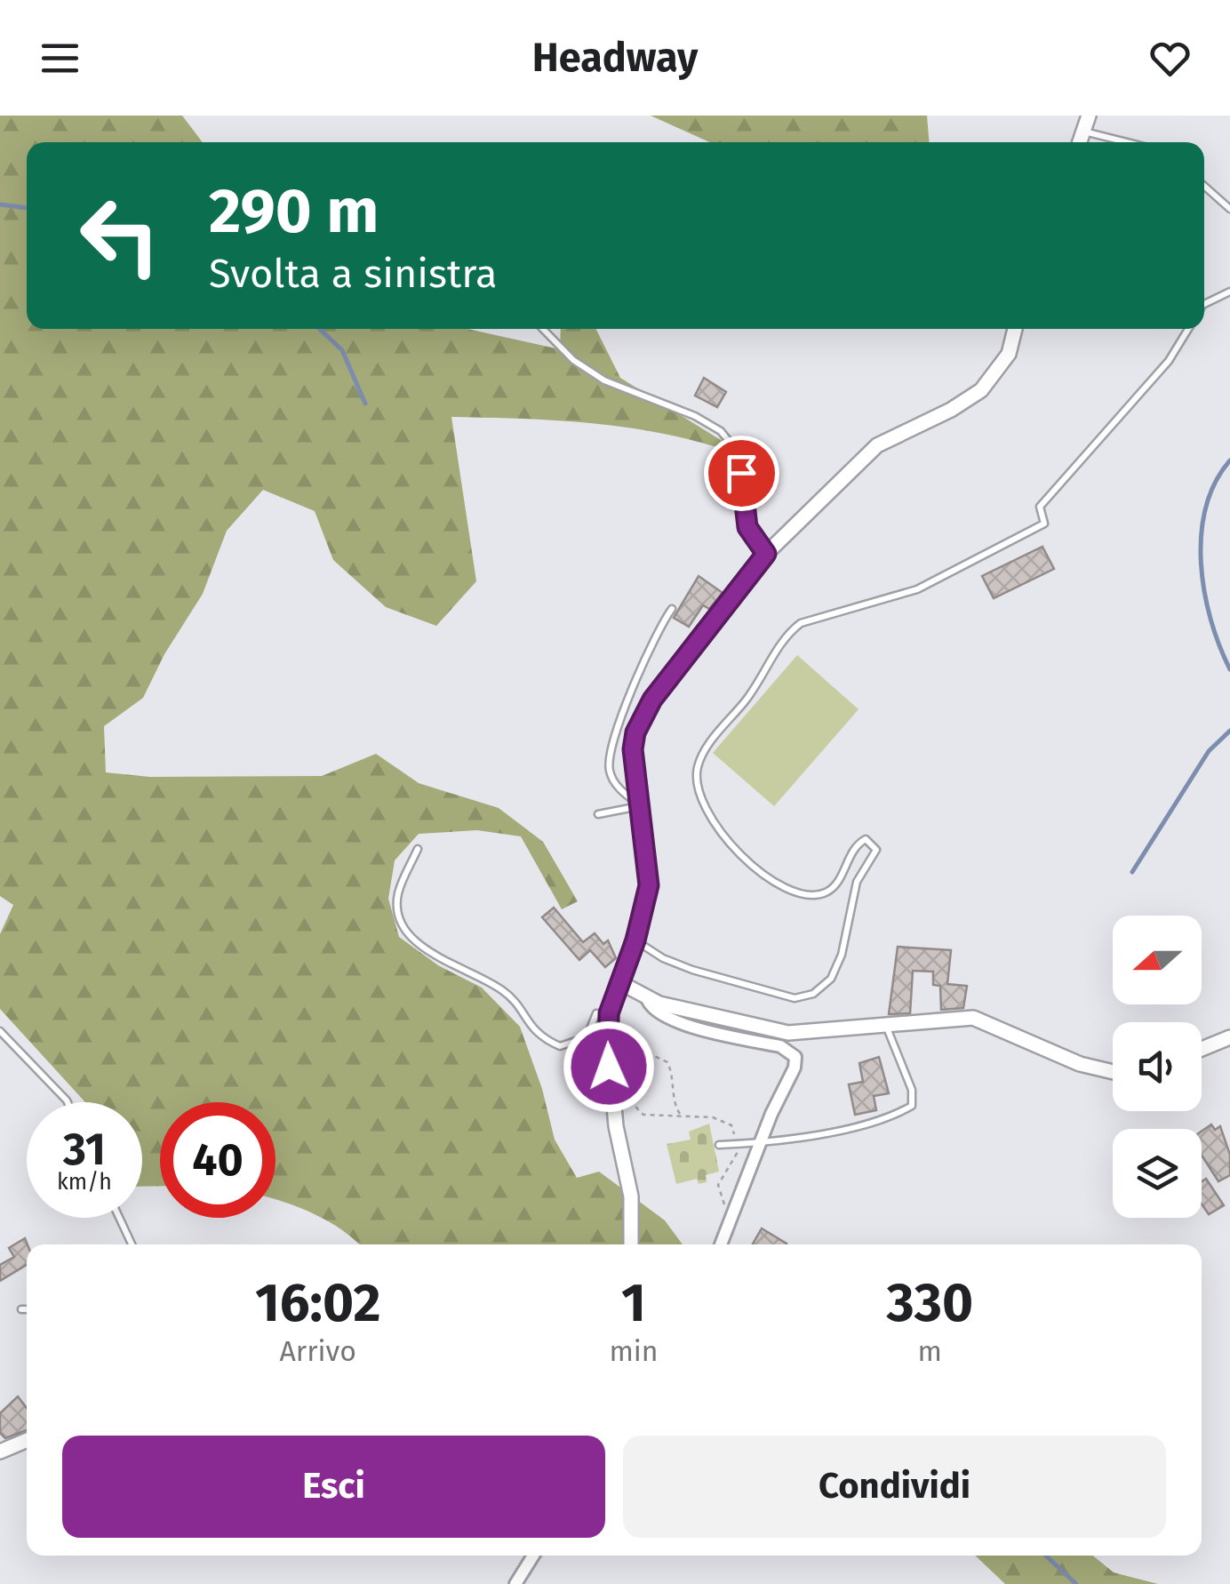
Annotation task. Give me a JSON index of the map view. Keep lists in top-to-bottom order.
{
  "north": "left",
  "page": {
    "header": "Headway",
    "turn": ["290 m", "Svolta a sinistra"],
    "speed": "31 km/h",
    "limit": "40",
    "eta": [
      "16:02",
      "Arrivo",
      "1",
      "min",
      "330",
      "m"
    ],
    "buttons": ["Esci", "Condividi"]
  }
}
